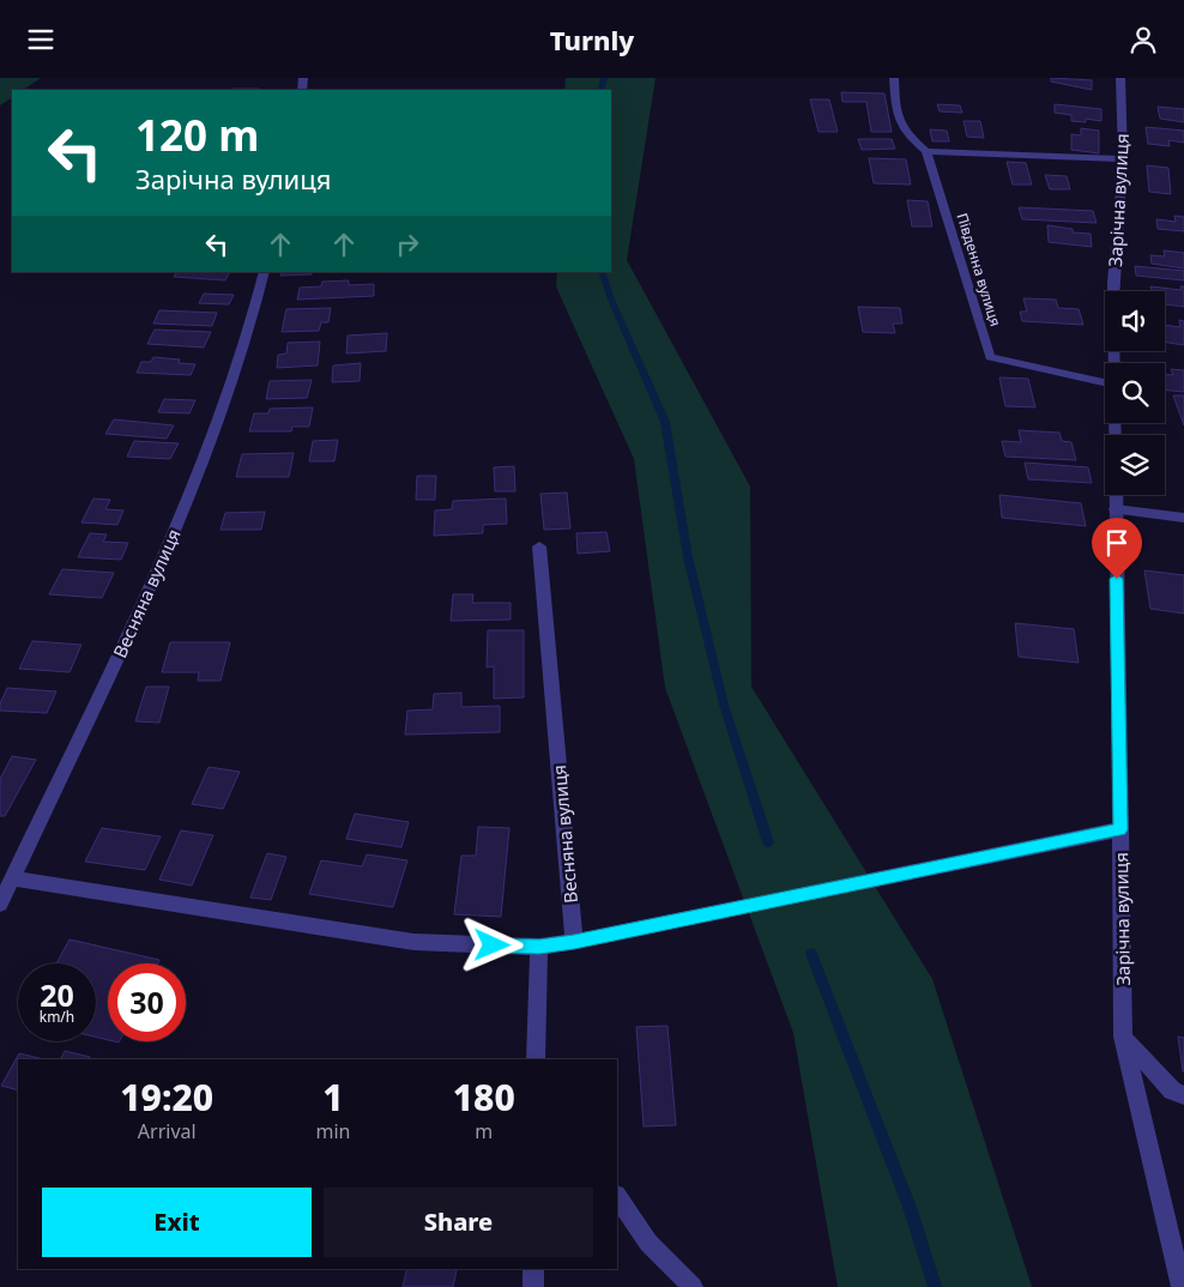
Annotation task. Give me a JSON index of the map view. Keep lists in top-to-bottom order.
{
  "streets": {
    "street": ["Зарічна вулиця", "Південна вулиця", "Весняна вулиця"]
  },
  "page": {
    "header": "Turnly",
    "turn": ["120 m", "Зарічна вулиця"],
    "speed": "20 km/h",
    "limit": "30",
    "eta": [
      "19:20",
      "Arrival",
      "1",
      "min",
      "180",
      "m"
    ],
    "buttons": ["Exit", "Share"]
  }
}
